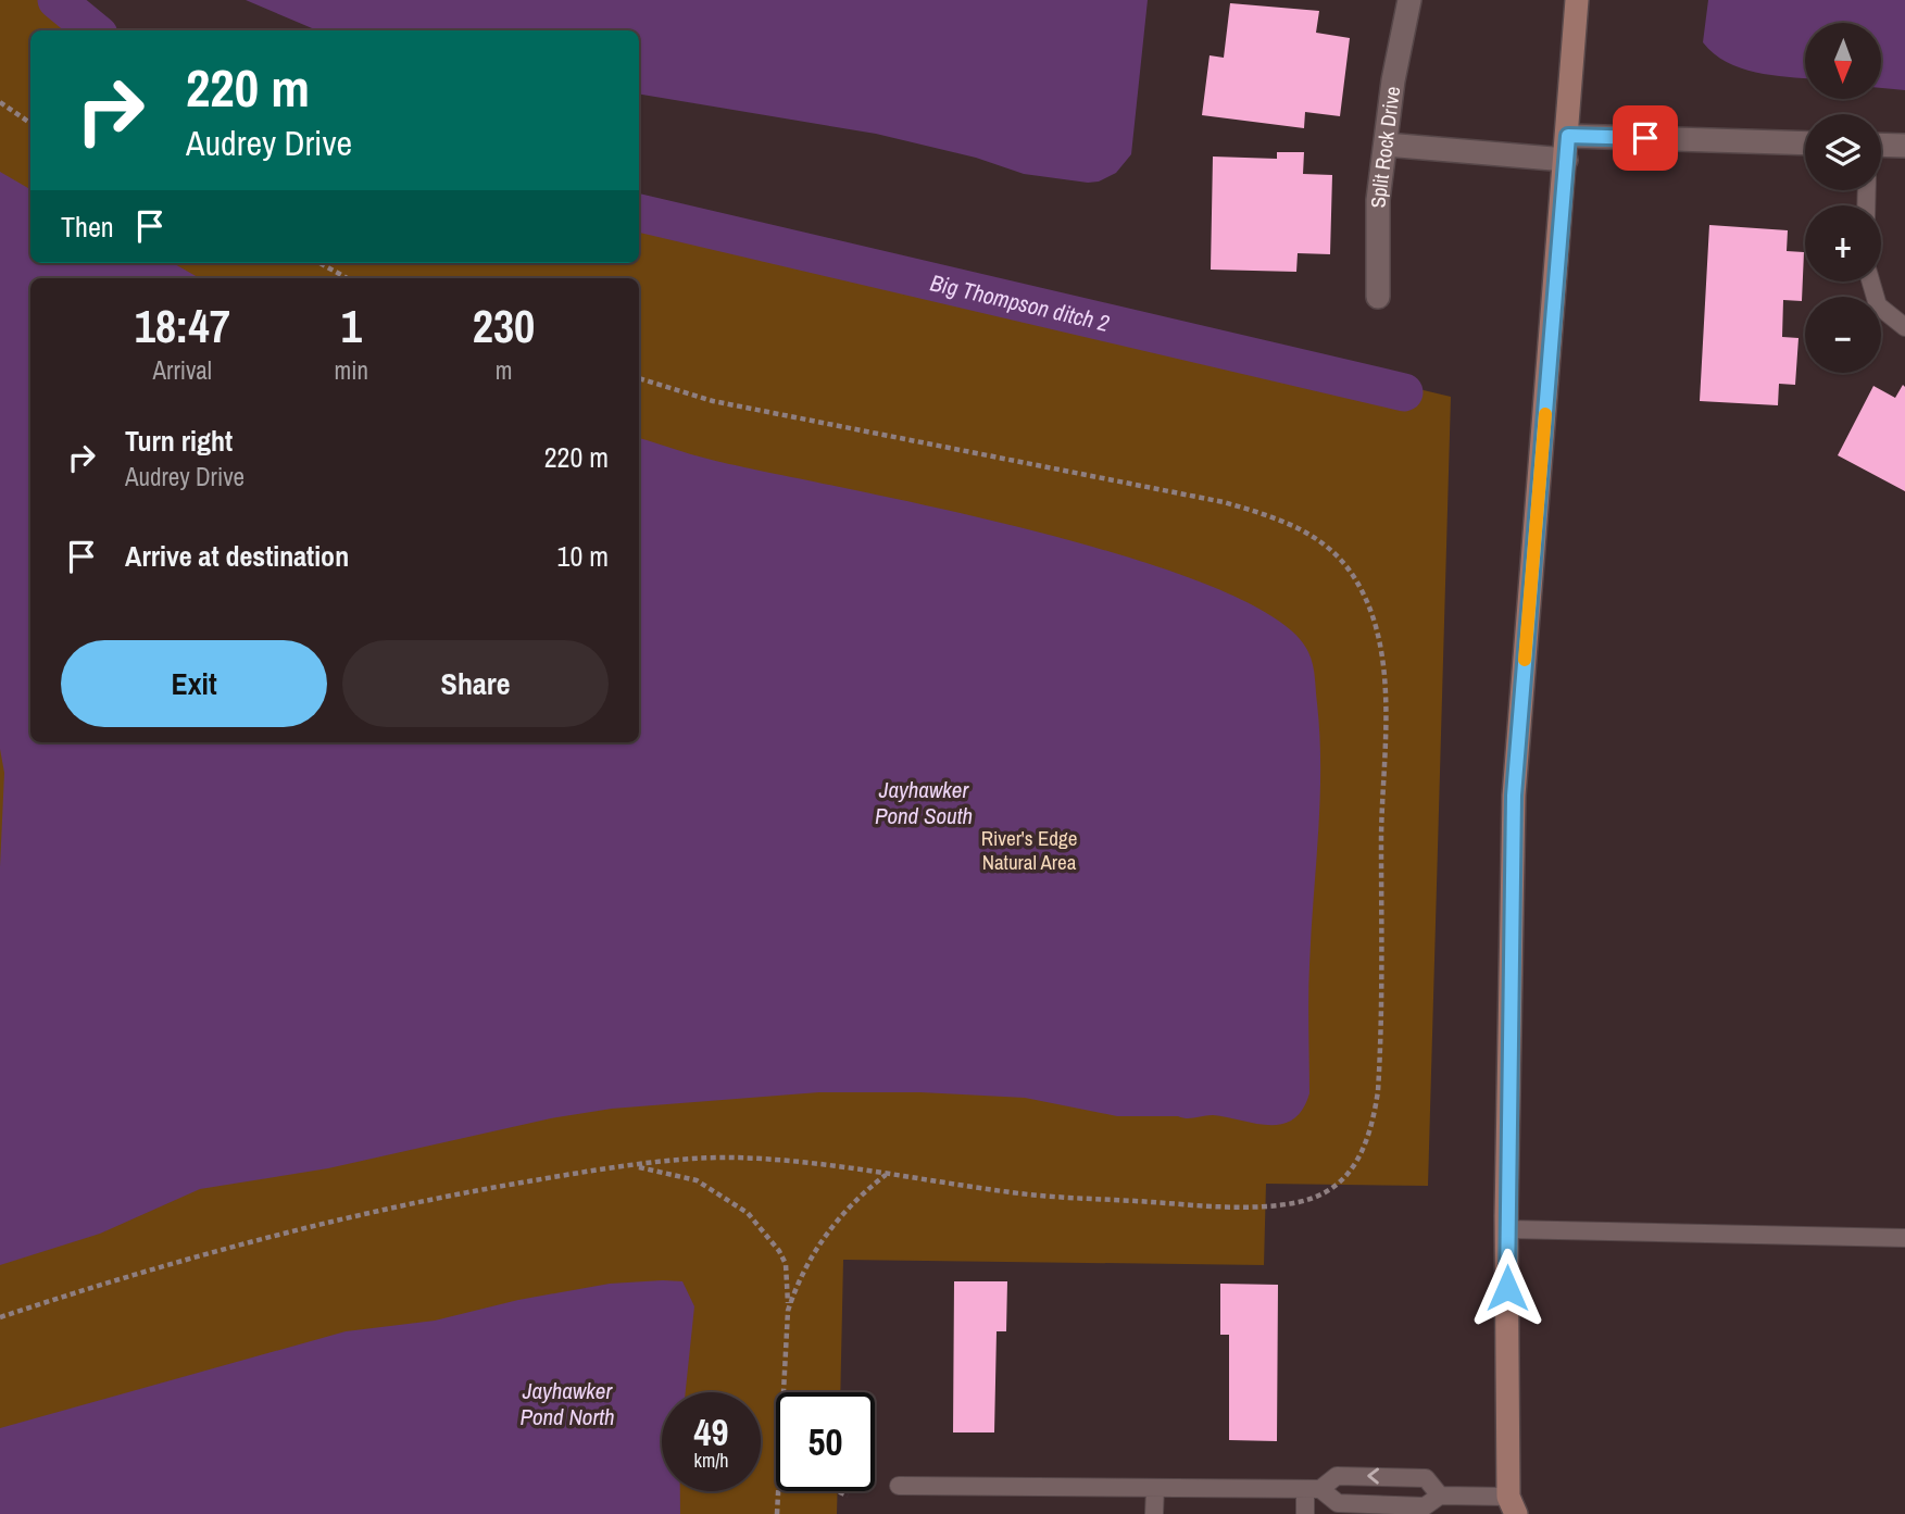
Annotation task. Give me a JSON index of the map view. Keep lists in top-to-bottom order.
{
  "streets": {
    "street": ["Split Rock Drive"]
  },
  "water": ["Big Thompson ditch 2", "Jayhawker Pond South", "Jayhawker Pond North"],
  "parks": ["River's Edge Natural Area"],
  "north": "bottom",
  "page": {
    "map_buttons": ["+", "−"],
    "turn": ["220 m", "Audrey Drive"],
    "then": "Then",
    "eta": [
      "18:47",
      "Arrival",
      "1",
      "min",
      "230",
      "m"
    ],
    "list": [
      {
        "name": "Turn right",
        "note": "Audrey Drive",
        "value": "220 m"
      },
      {
        "name": "Arrive at destination",
        "value": "10 m"
      }
    ],
    "buttons": ["Exit", "Share"],
    "speed": "49 km/h",
    "limit": "50"
  }
}
